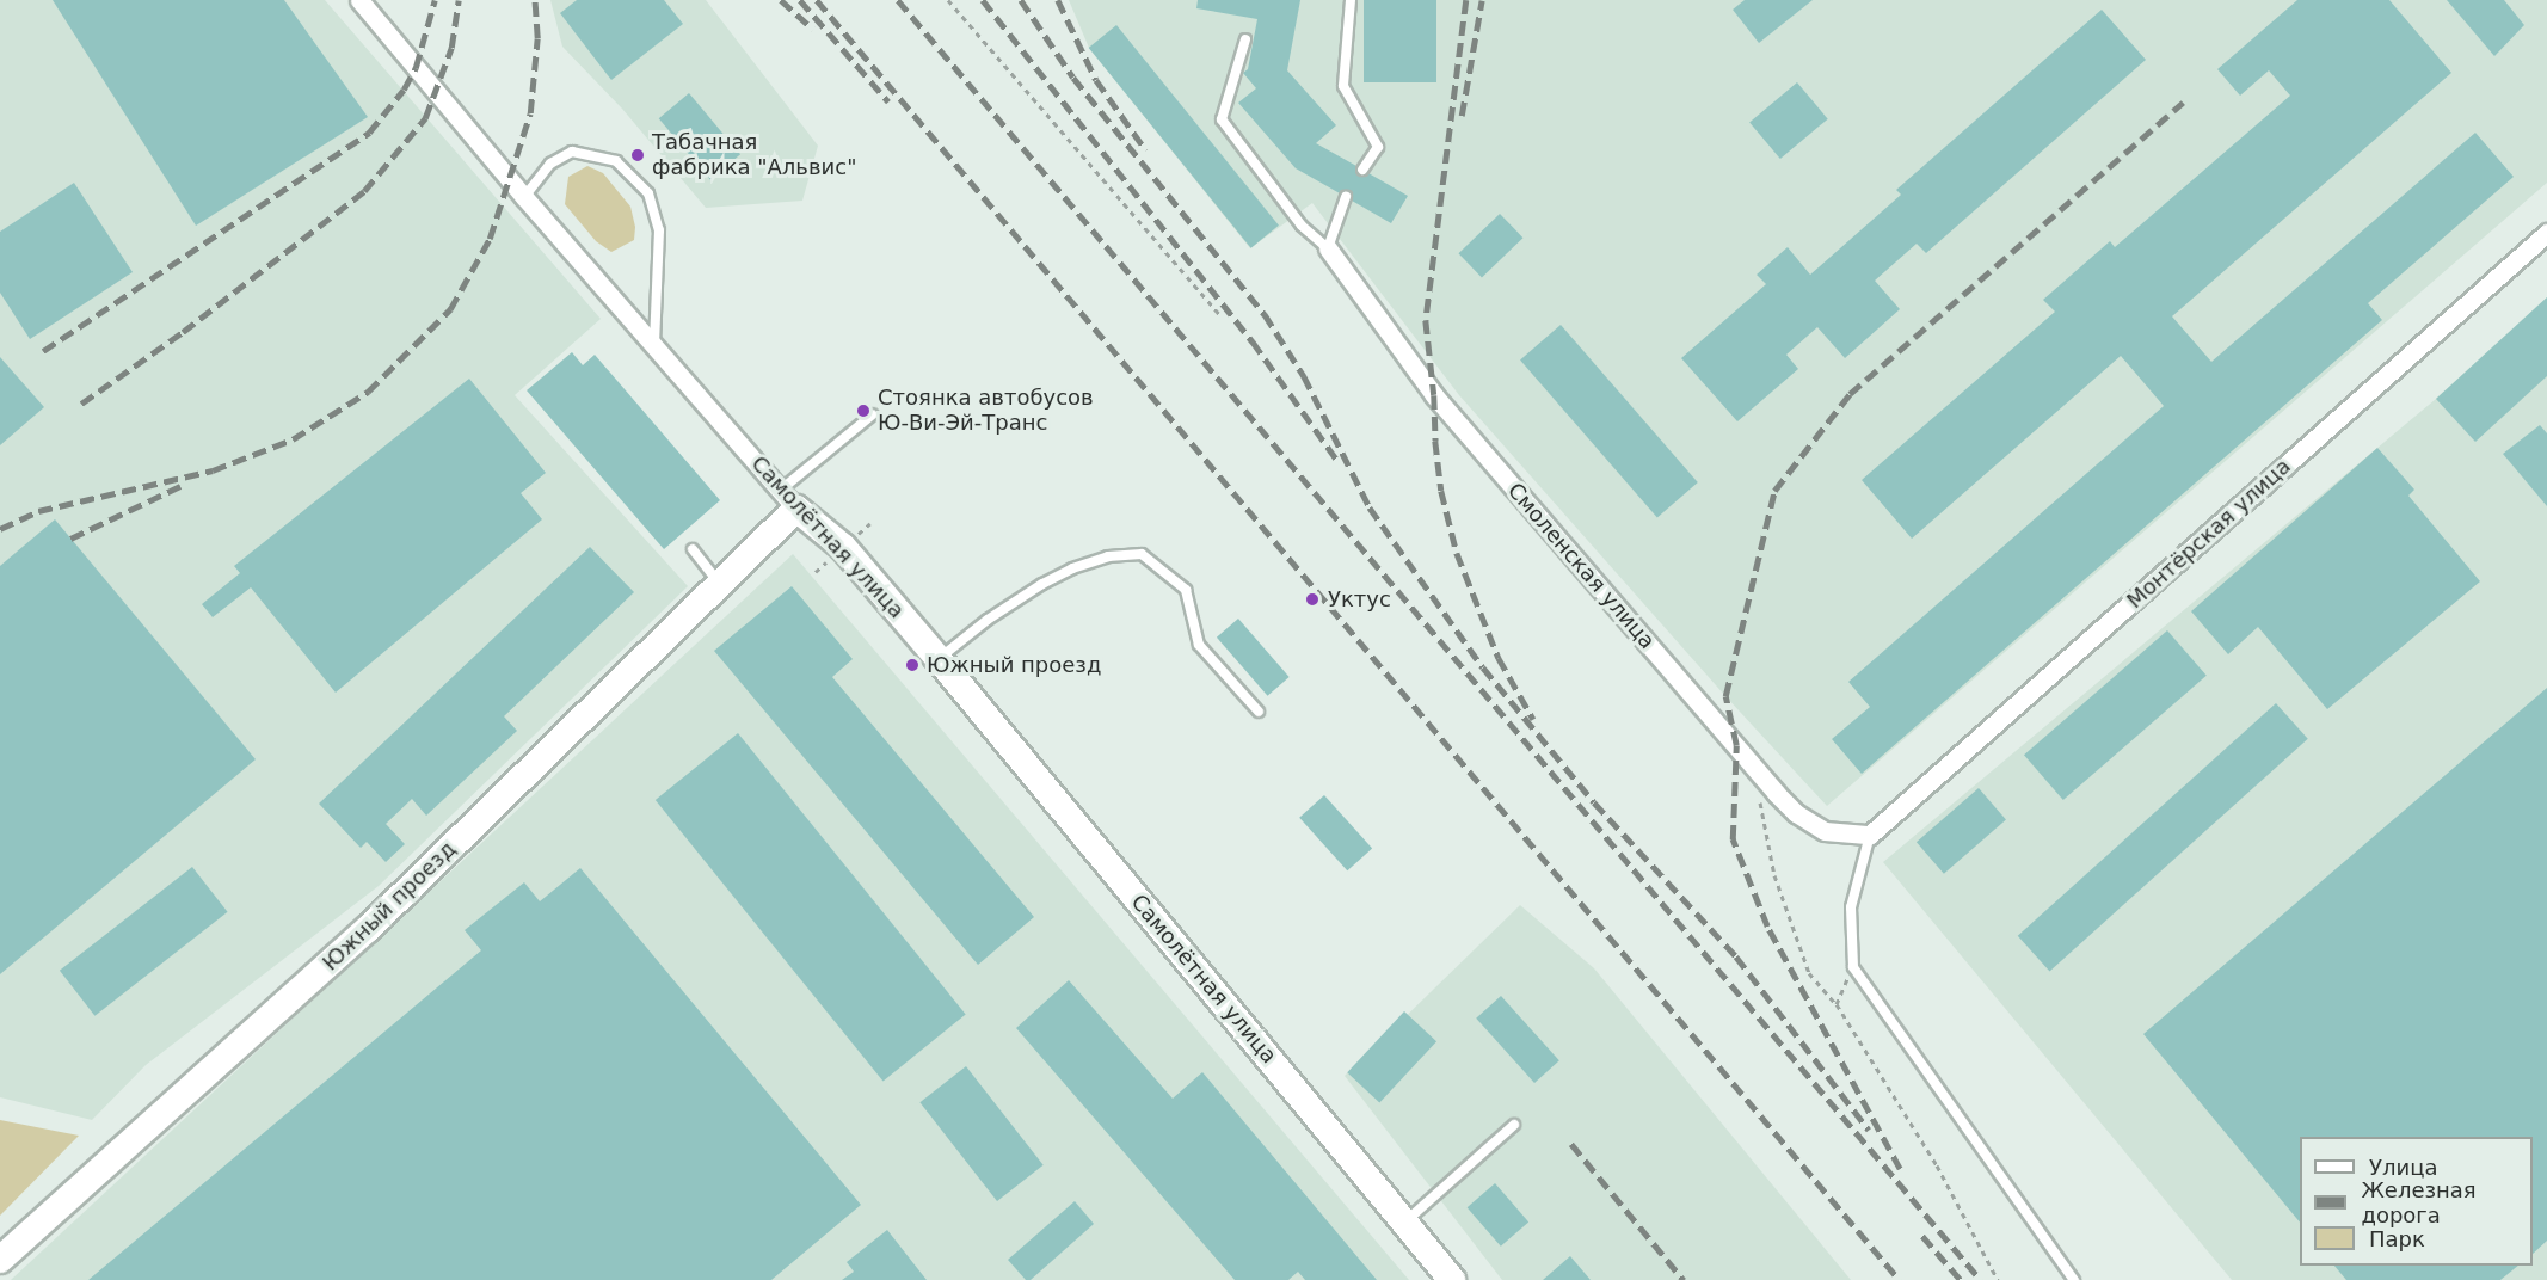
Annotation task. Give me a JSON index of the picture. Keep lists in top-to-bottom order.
{
  "streets": {
    "main road": ["Самолётная улица", "Южный проезд"],
    "street": ["Монтёрская улица", "Смоленская улица"]
  },
  "crossings": [
    ["Монтёрская улица", "Смоленская улица"],
    ["Самолётная улица", "Южный проезд"]
  ],
  "places": [
    "Табачная фабрика \"Альвис\"",
    "Стоянка автобусов Ю-Ви-Эй-Транс",
    "Уктус",
    "Южный проезд"
  ],
  "legend": ["Улица", "Железная дорога", "Парк"]
}
